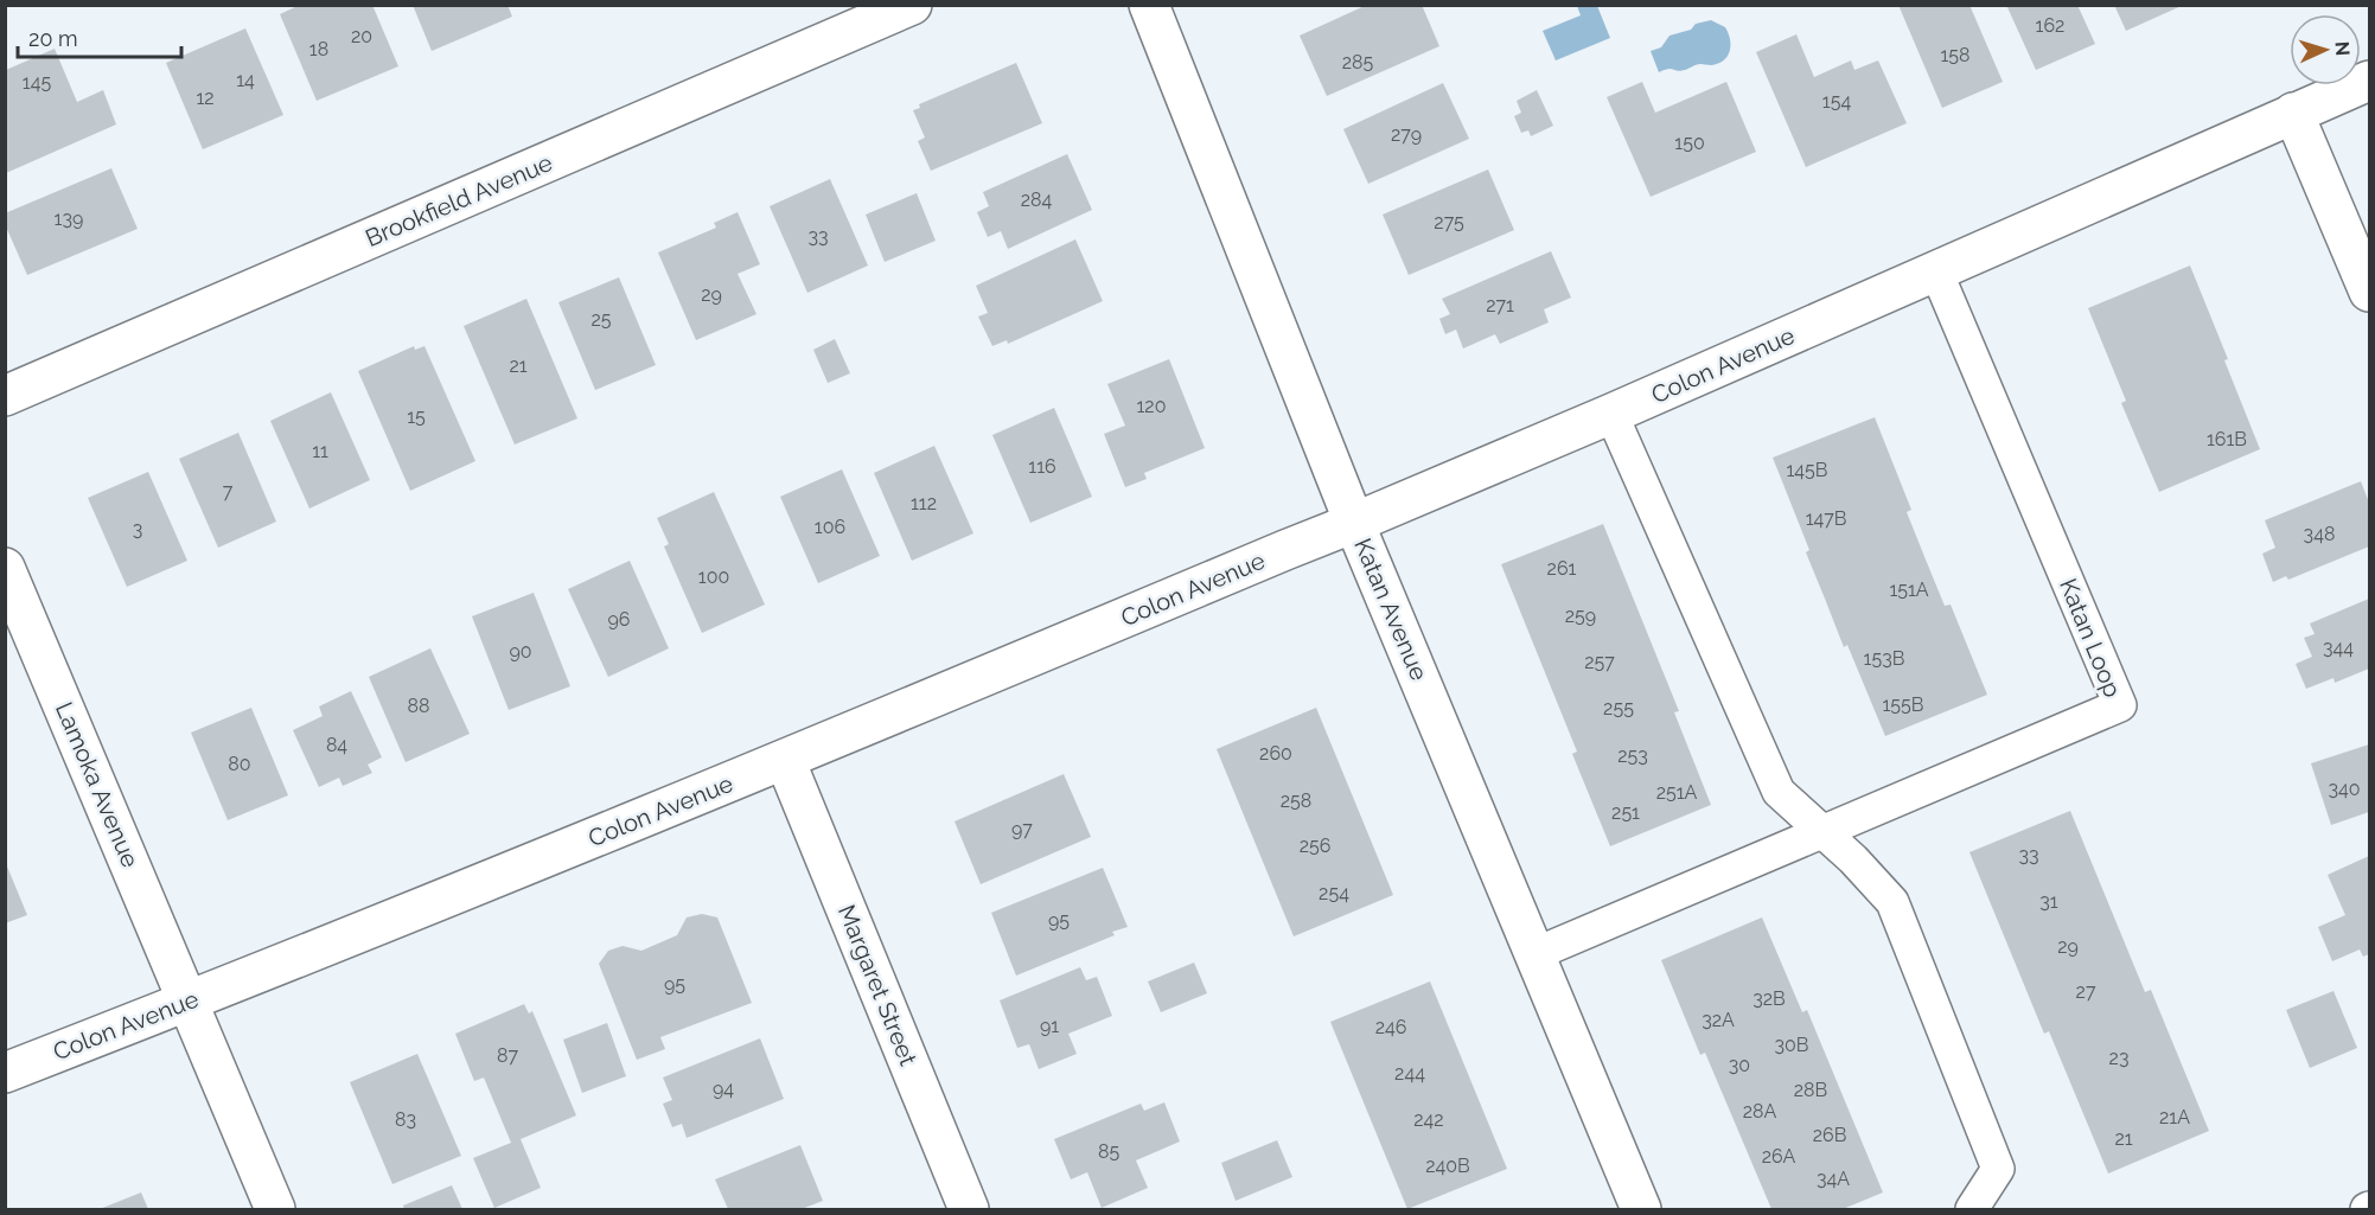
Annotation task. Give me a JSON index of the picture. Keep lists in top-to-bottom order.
{
  "streets": {
    "street": [
      "Brookfield Avenue",
      "Colon Avenue",
      "Katan Avenue",
      "Lamoka Avenue",
      "Margaret Street"
    ],
    "lane": ["Katan Loop"]
  },
  "crossings": [
    ["Colon Avenue", "Katan Avenue"],
    ["Colon Avenue", "Katan Loop"],
    ["Colon Avenue", "Lamoka Avenue"],
    ["Colon Avenue", "Margaret Street"],
    ["Katan Avenue", "Katan Loop"]
  ],
  "house_numbers": [
    "162",
    "20",
    "18",
    "158",
    "285",
    "14",
    "145",
    "12",
    "154",
    "279",
    "150",
    "284",
    "139",
    "275",
    "33",
    "29",
    "271",
    "25",
    "21",
    "120",
    "15",
    "161B",
    "11",
    "116",
    "145B",
    "7",
    "112",
    "147B",
    "106",
    "3",
    "348",
    "261",
    "100",
    "151A",
    "259",
    "96",
    "344",
    "90",
    "153B",
    "257",
    "155B",
    "88",
    "255",
    "84",
    "260",
    "253",
    "80",
    "340",
    "251A",
    "258",
    "251",
    "97",
    "256",
    "33",
    "254",
    "31",
    "95",
    "29",
    "95",
    "27",
    "32B",
    "32A",
    "91",
    "246",
    "30B",
    "87",
    "23",
    "30",
    "244",
    "94",
    "28B",
    "28A",
    "21A",
    "83",
    "242",
    "26B",
    "21",
    "85",
    "26A",
    "240B",
    "34A"
  ],
  "scale_bar": "20 m",
  "north": "right"
}
